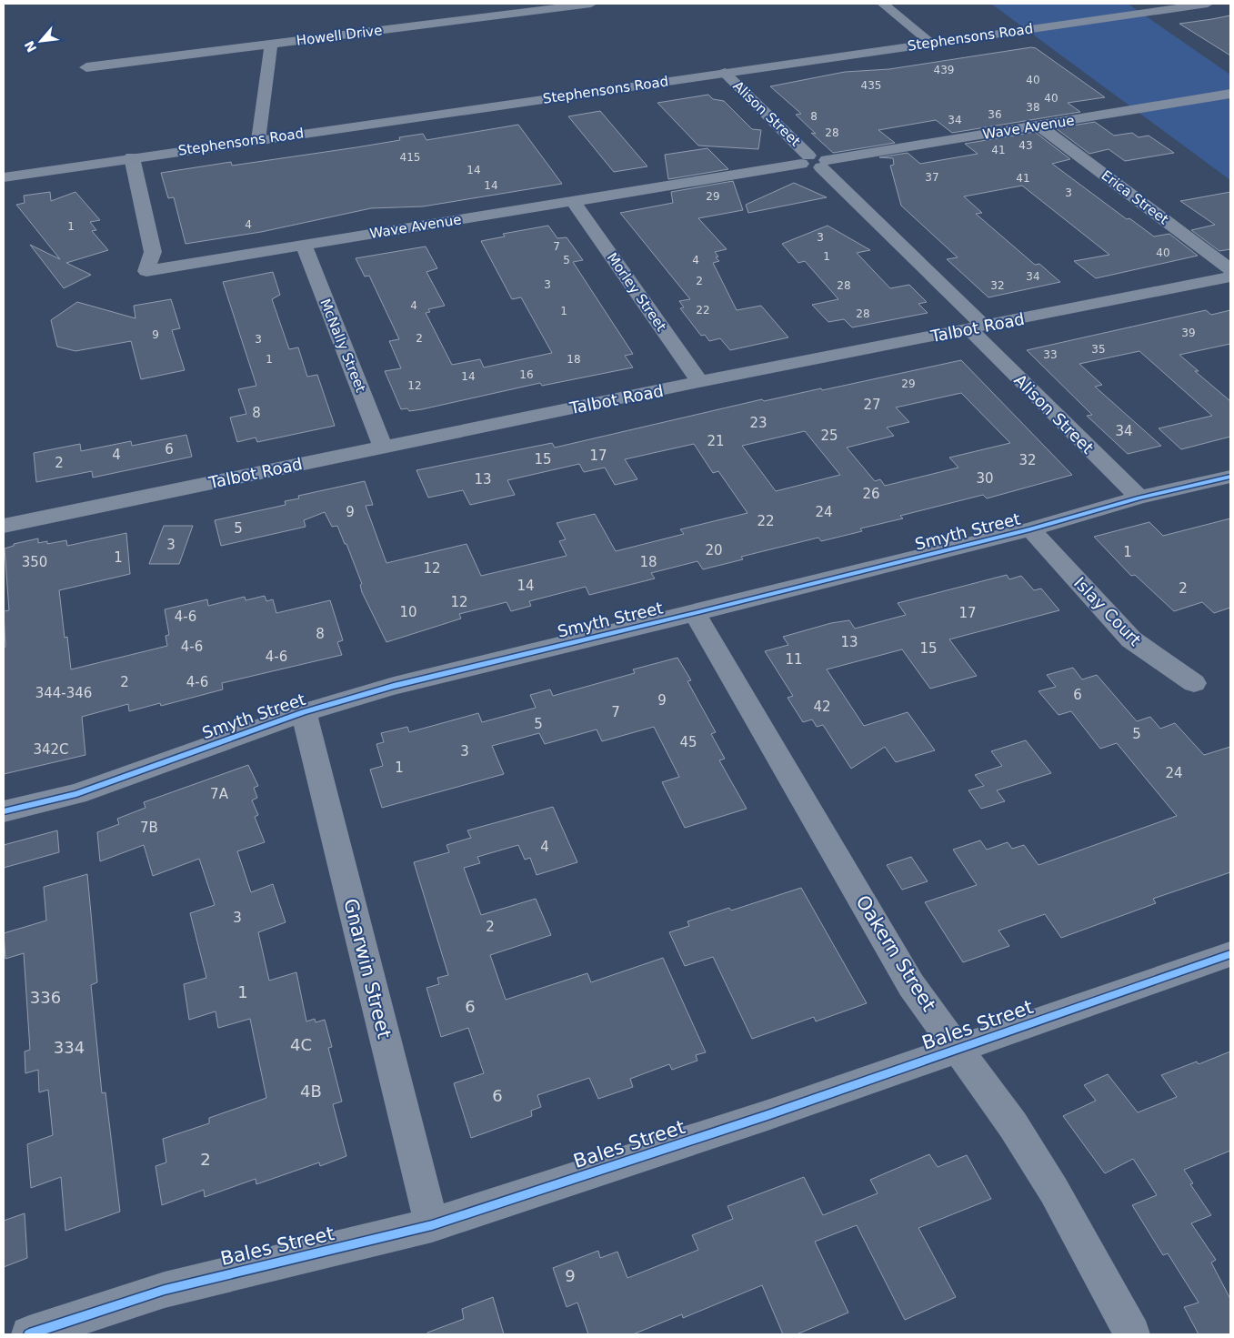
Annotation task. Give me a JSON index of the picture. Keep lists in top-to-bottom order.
{
  "streets": {
    "main road": ["Stephensons Road"],
    "street": [
      "Howell Drive",
      "Alison Street",
      "Wave Avenue",
      "Erica Street",
      "Morley Street",
      "Talbot Road",
      "McNally Street",
      "Smyth Street",
      "Islay Court",
      "Oakern Street",
      "Gnarwin Street",
      "Bales Street"
    ]
  },
  "crossings": [
    ["Stephensons Road", "Alison Street"],
    ["Stephensons Road", "Wave Avenue"],
    ["Alison Street", "Wave Avenue"],
    ["Alison Street", "Talbot Road"],
    ["Alison Street", "Smyth Street"],
    ["Wave Avenue", "Erica Street"],
    ["Wave Avenue", "Morley Street"],
    ["Wave Avenue", "McNally Street"],
    ["Morley Street", "Talbot Road"],
    ["Talbot Road", "McNally Street"],
    ["Smyth Street", "Islay Court"],
    ["Smyth Street", "Oakern Street"],
    ["Smyth Street", "Gnarwin Street"],
    ["Oakern Street", "Bales Street"],
    ["Gnarwin Street", "Bales Street"]
  ],
  "house_numbers": [
    "439",
    "40",
    "435",
    "40",
    "38",
    "36",
    "8",
    "34",
    "28",
    "43",
    "41",
    "415",
    "14",
    "37",
    "41",
    "14",
    "3",
    "29",
    "4",
    "1",
    "3",
    "7",
    "40",
    "1",
    "5",
    "4",
    "34",
    "2",
    "3",
    "28",
    "32",
    "4",
    "22",
    "1",
    "28",
    "39",
    "9",
    "2",
    "3",
    "35",
    "33",
    "1",
    "18",
    "16",
    "14",
    "29",
    "12",
    "27",
    "8",
    "23",
    "34",
    "25",
    "21",
    "6",
    "4",
    "17",
    "15",
    "32",
    "2",
    "30",
    "13",
    "26",
    "9",
    "24",
    "22",
    "5",
    "3",
    "20",
    "1",
    "1",
    "350",
    "18",
    "12",
    "14",
    "2",
    "12",
    "10",
    "17",
    "4-6",
    "8",
    "13",
    "4-6",
    "15",
    "4-6",
    "11",
    "2",
    "4-6",
    "344-346",
    "6",
    "9",
    "42",
    "7",
    "5",
    "5",
    "45",
    "342C",
    "3",
    "1",
    "24",
    "7A",
    "7B",
    "4",
    "3",
    "2",
    "1",
    "336",
    "6",
    "4C",
    "334",
    "4B",
    "6",
    "2",
    "9"
  ],
  "north": "bottom left"
}
